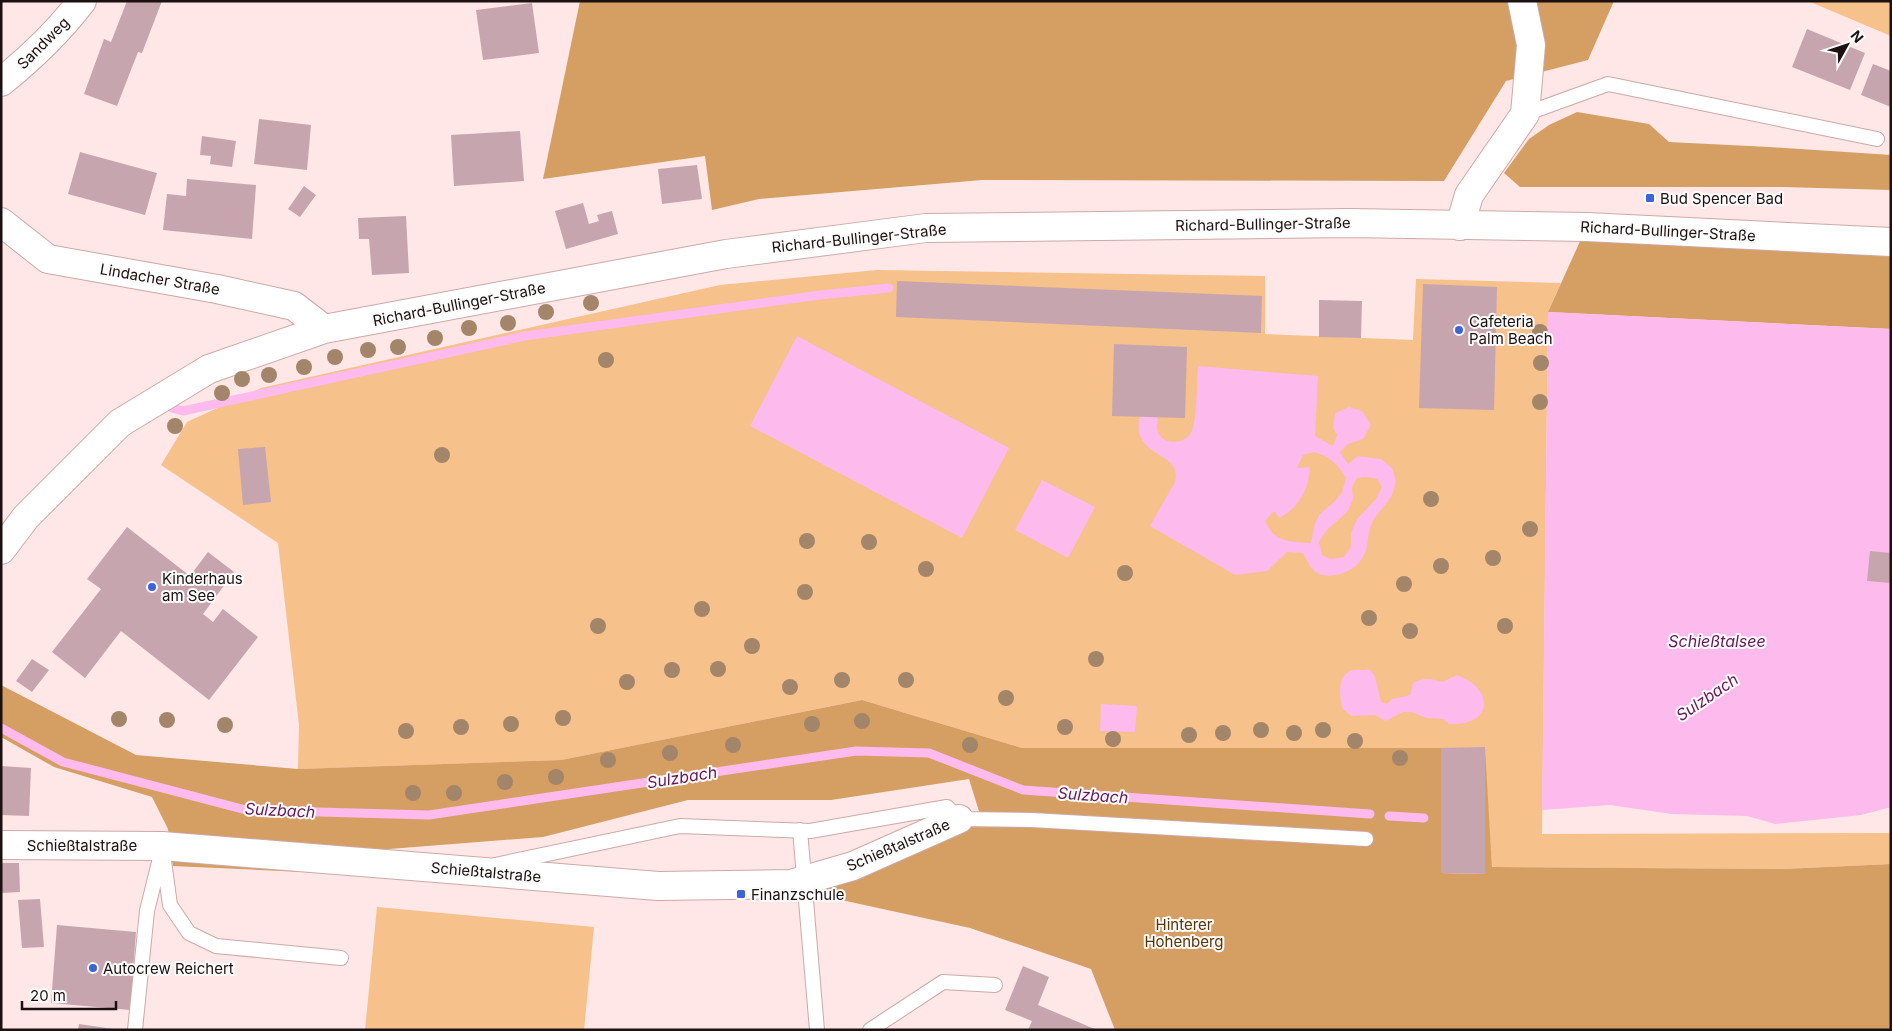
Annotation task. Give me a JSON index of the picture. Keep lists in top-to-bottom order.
{
  "streets": {
    "street": [
      "Sandweg",
      "Richard-Bullinger-Straße",
      "Lindacher Straße",
      "Schießtalstraße"
    ]
  },
  "crossings": [
    ["Richard-Bullinger-Straße", "Lindacher Straße"]
  ],
  "water": ["Schießtalsee", "Sulzbach"],
  "parks": ["Hinterer Hohenberg"],
  "places": {
    "transit": ["Bud Spencer Bad", "Finanzschule"],
    "other": ["Cafeteria Palm Beach", "Kinderhaus am See", "Autocrew Reichert"]
  },
  "scale_bar": "20 m",
  "north": "top right"
}
